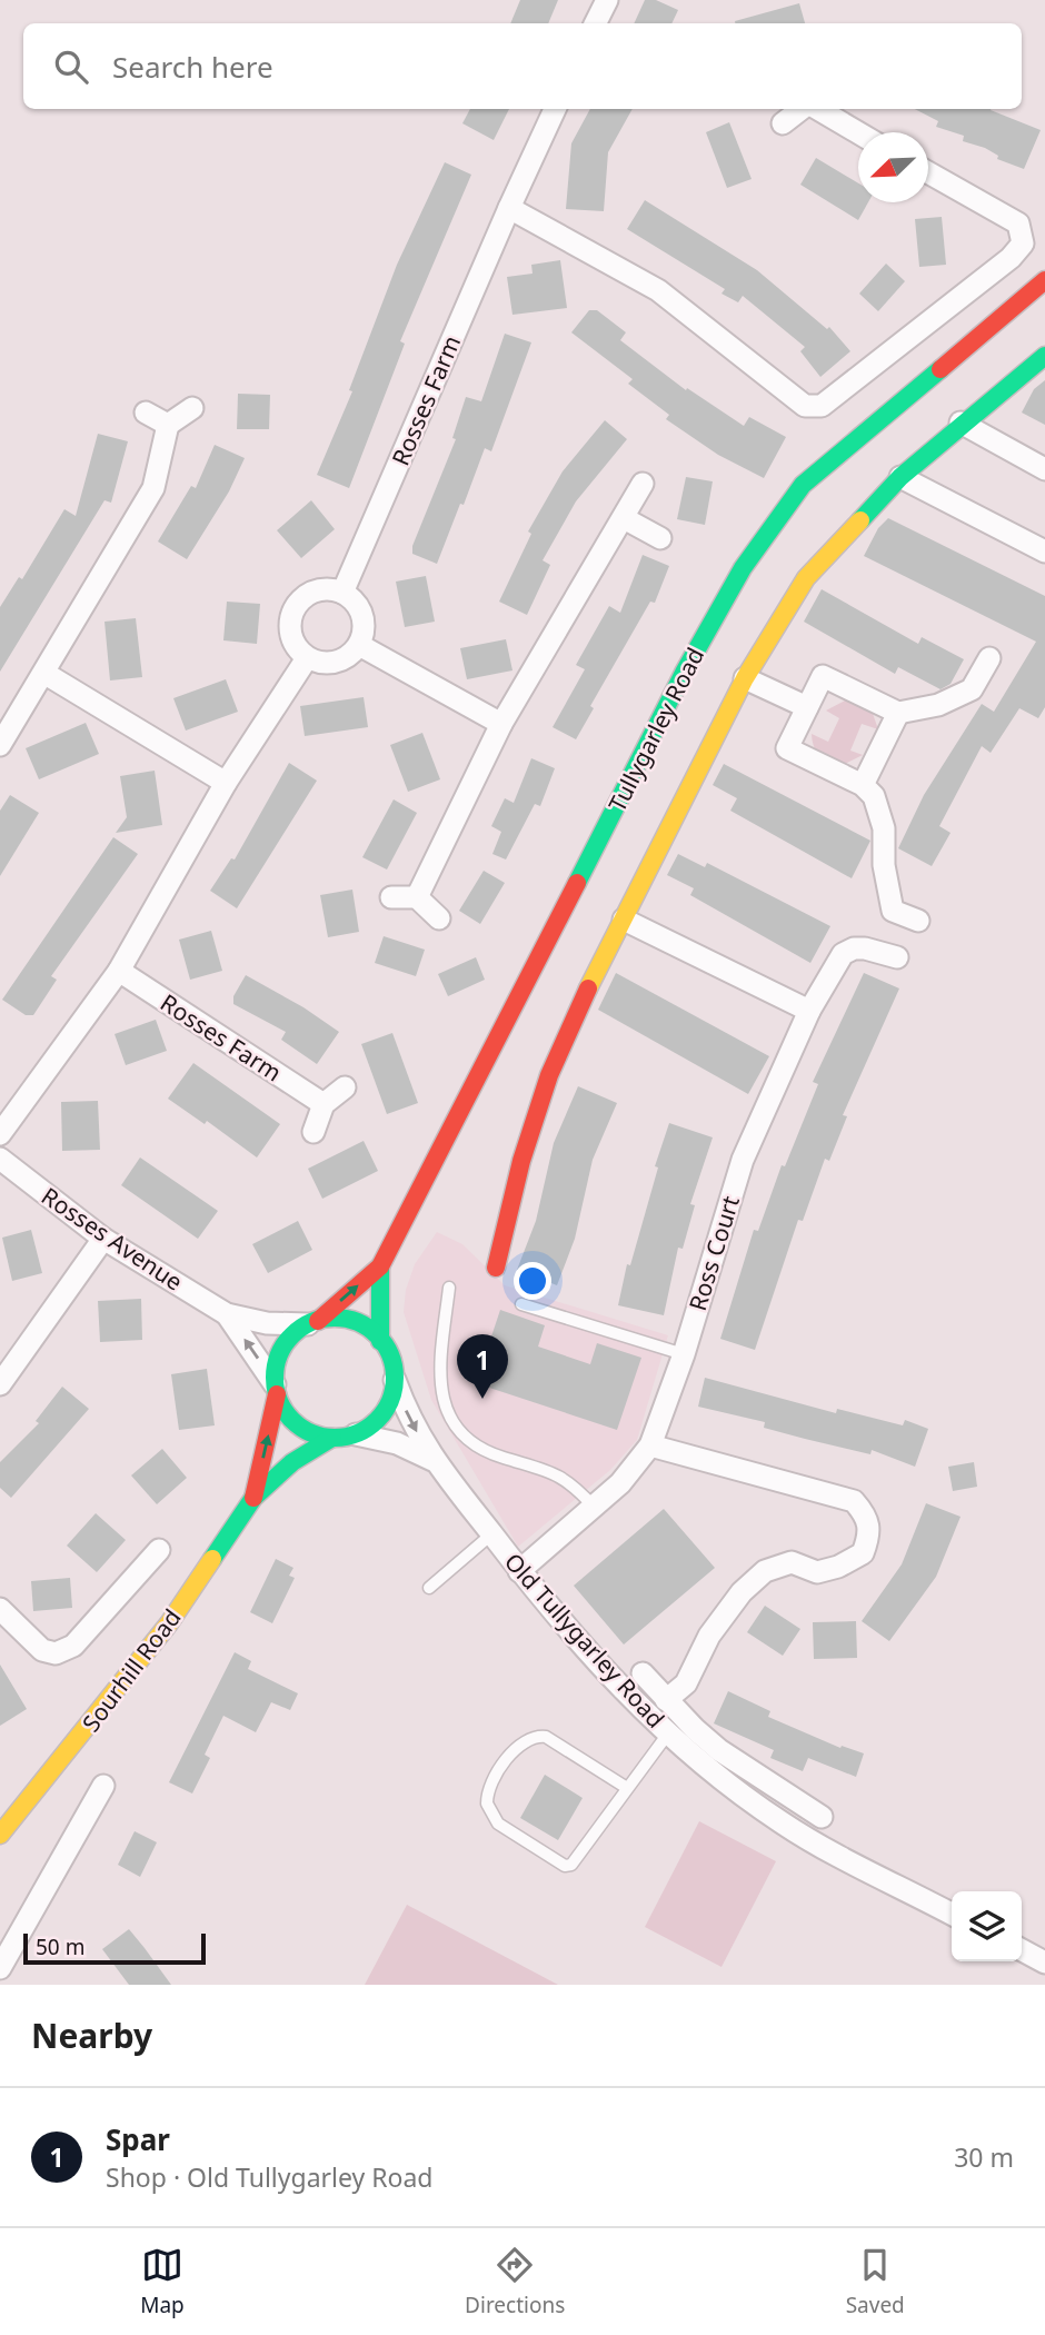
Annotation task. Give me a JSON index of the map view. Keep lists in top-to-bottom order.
{
  "streets": {
    "street": [
      "Rosses Farm",
      "Tullygarley Road",
      "Rosses Avenue",
      "Ross Court",
      "Old Tullygarley Road",
      "Sourhill Road"
    ]
  },
  "crossings": [
    ["Tullygarley Road", "Rosses Avenue"],
    ["Tullygarley Road", "Old Tullygarley Road"],
    ["Tullygarley Road", "Sourhill Road"],
    ["Rosses Avenue", "Old Tullygarley Road"],
    ["Rosses Avenue", "Sourhill Road"],
    ["Ross Court", "Old Tullygarley Road"],
    ["Old Tullygarley Road", "Sourhill Road"]
  ],
  "scale_bar": "50 m",
  "north": "bottom left",
  "page": {
    "search": "Search here",
    "pins": "1",
    "scale": "50 m",
    "heading": "Nearby",
    "list": [
      {
        "mark": "1",
        "name": "Spar",
        "note": "Shop · Old Tullygarley Road",
        "value": "30 m"
      }
    ],
    "nav": ["Map", "Directions", "Saved"]
  }
}
